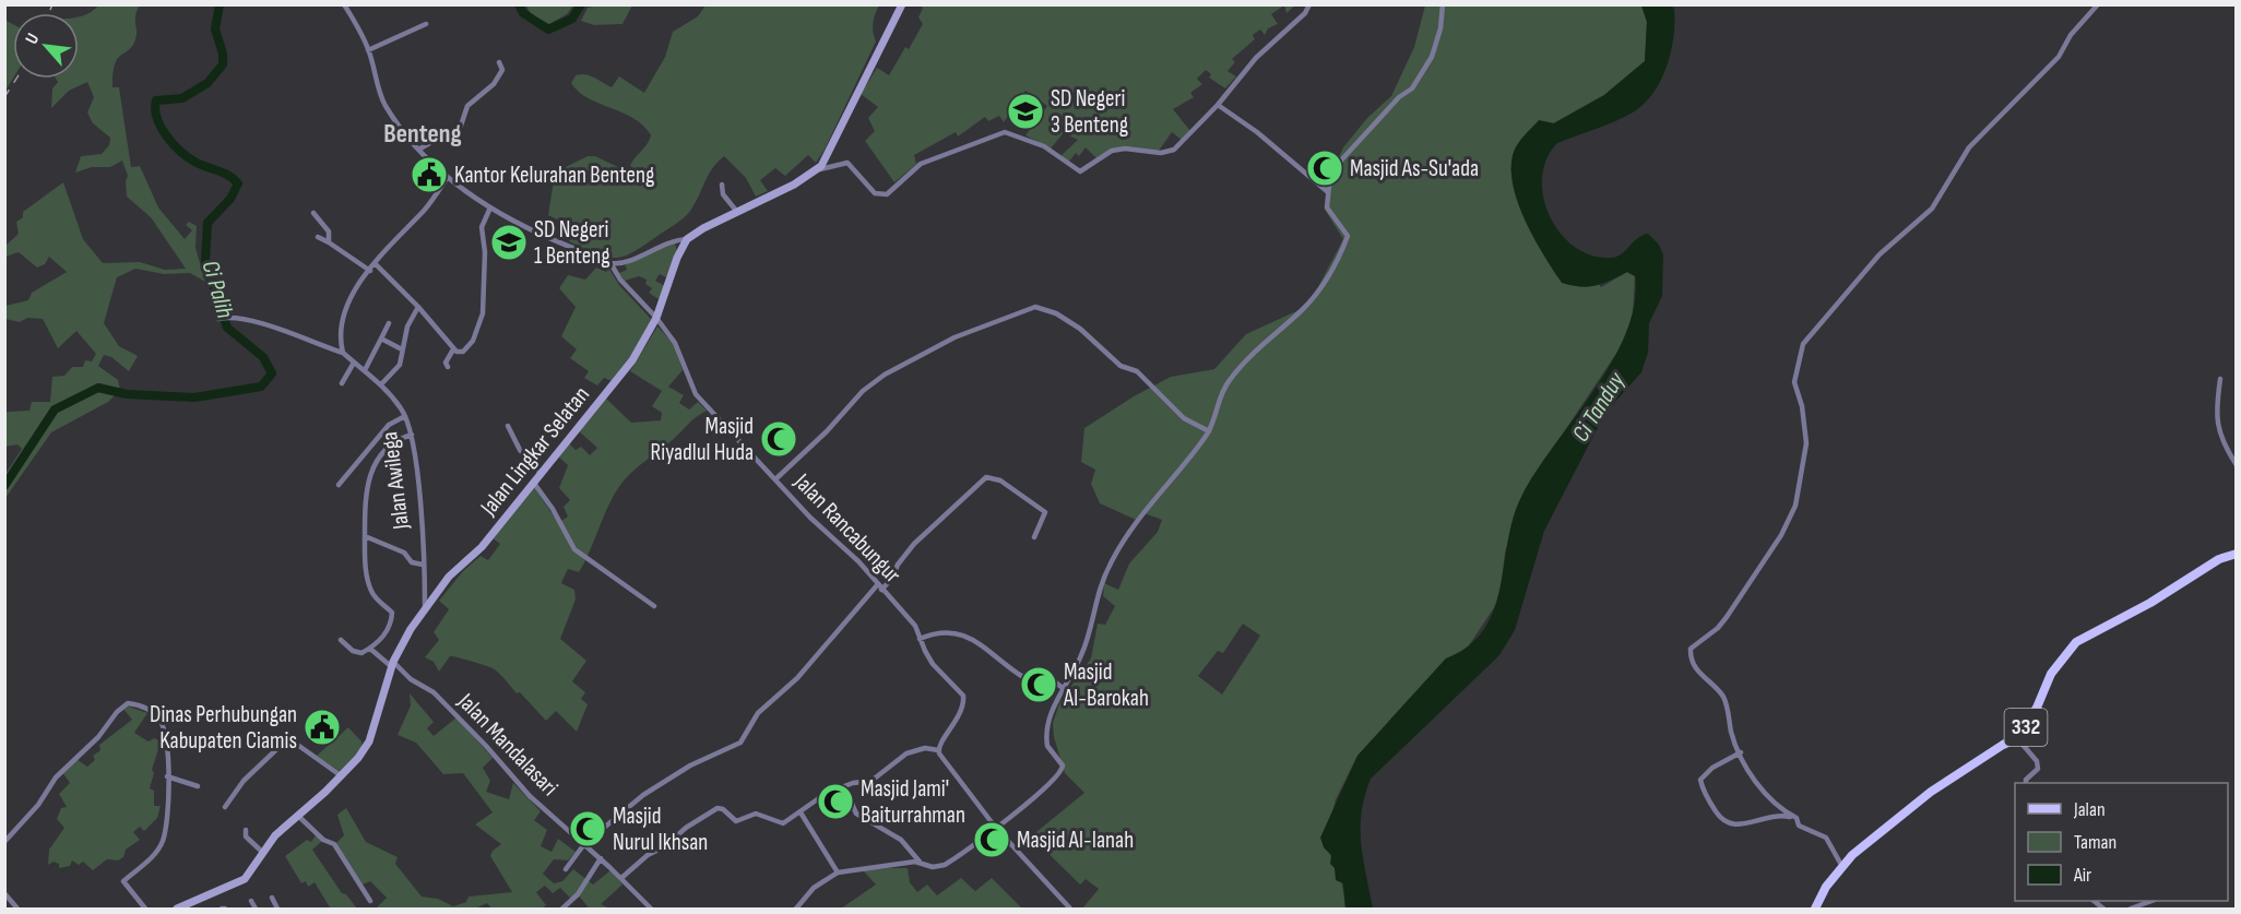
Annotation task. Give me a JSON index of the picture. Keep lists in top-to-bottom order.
{
  "streets": {
    "main road": ["332"],
    "street": [
      "Jalan Lingkar Selatan",
      "Jalan Awilega",
      "Jalan Rancabungur",
      "Jalan Mandalasari"
    ]
  },
  "crossings": [
    ["Jalan Lingkar Selatan", "Jalan Awilega"],
    ["Jalan Lingkar Selatan", "Jalan Rancabungur"],
    ["Jalan Lingkar Selatan", "Jalan Mandalasari"]
  ],
  "districts": ["Benteng"],
  "water": ["Ci Palih", "Ci Tanduy"],
  "places": {
    "school or university": ["SD Negeri 3 Benteng", "SD Negeri 1 Benteng"],
    "mosque": [
      "Masjid As-Su'ada",
      "Masjid Riyadlul Huda",
      "Masjid Al-Barokah",
      "Masjid Jami' Baiturrahman",
      "Masjid Nurul Ikhsan",
      "Masjid Al-Ianah"
    ],
    "public building": ["Kantor Kelurahan Benteng", "Dinas Perhubungan Kabupaten Ciamis"]
  },
  "legend": ["Jalan", "Taman", "Air"],
  "north": "top left"
}
